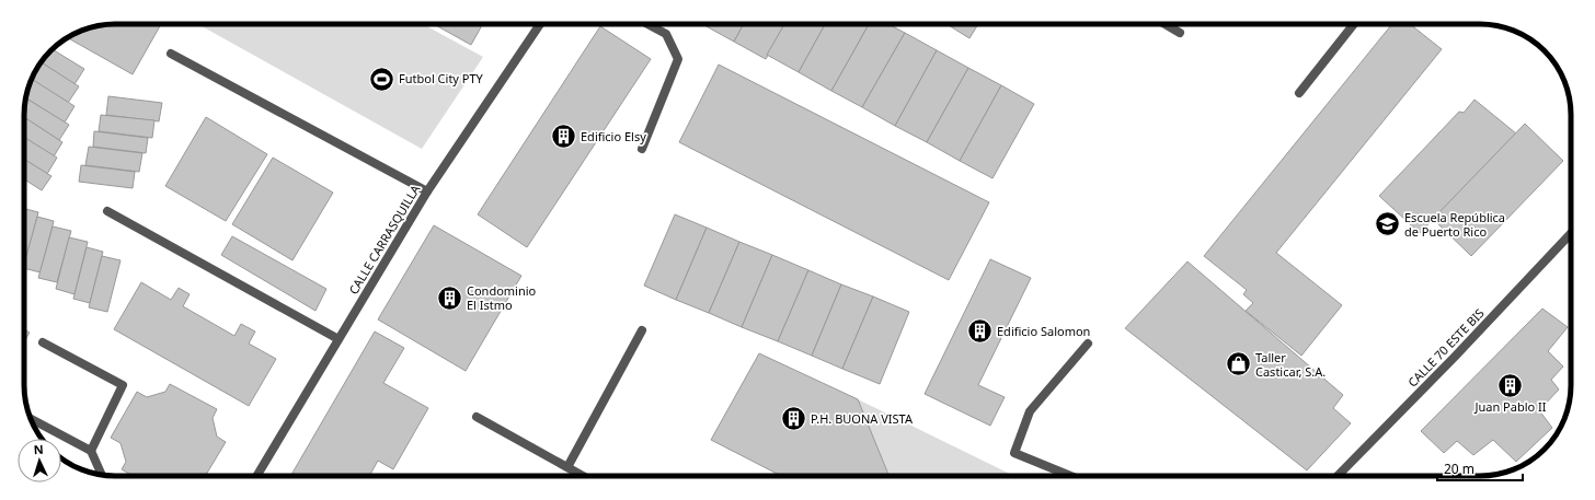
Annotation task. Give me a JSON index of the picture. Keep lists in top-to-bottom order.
{
  "streets": {
    "street": ["CALLE CARRASQUILLA", "CALLE 70 ESTE BIS"]
  },
  "places": {
    "sports": ["Futbol City PTY"],
    "building": [
      "Edificio Elsy",
      "Condominio El Istmo",
      "Edificio Salomon",
      "Juan Pablo II",
      "P.H. BUONA VISTA"
    ],
    "school or university": ["Escuela República de Puerto Rico"],
    "shop": ["Taller Casticar, S.A."]
  },
  "scale_bar": "20 m",
  "north": "top"
}
